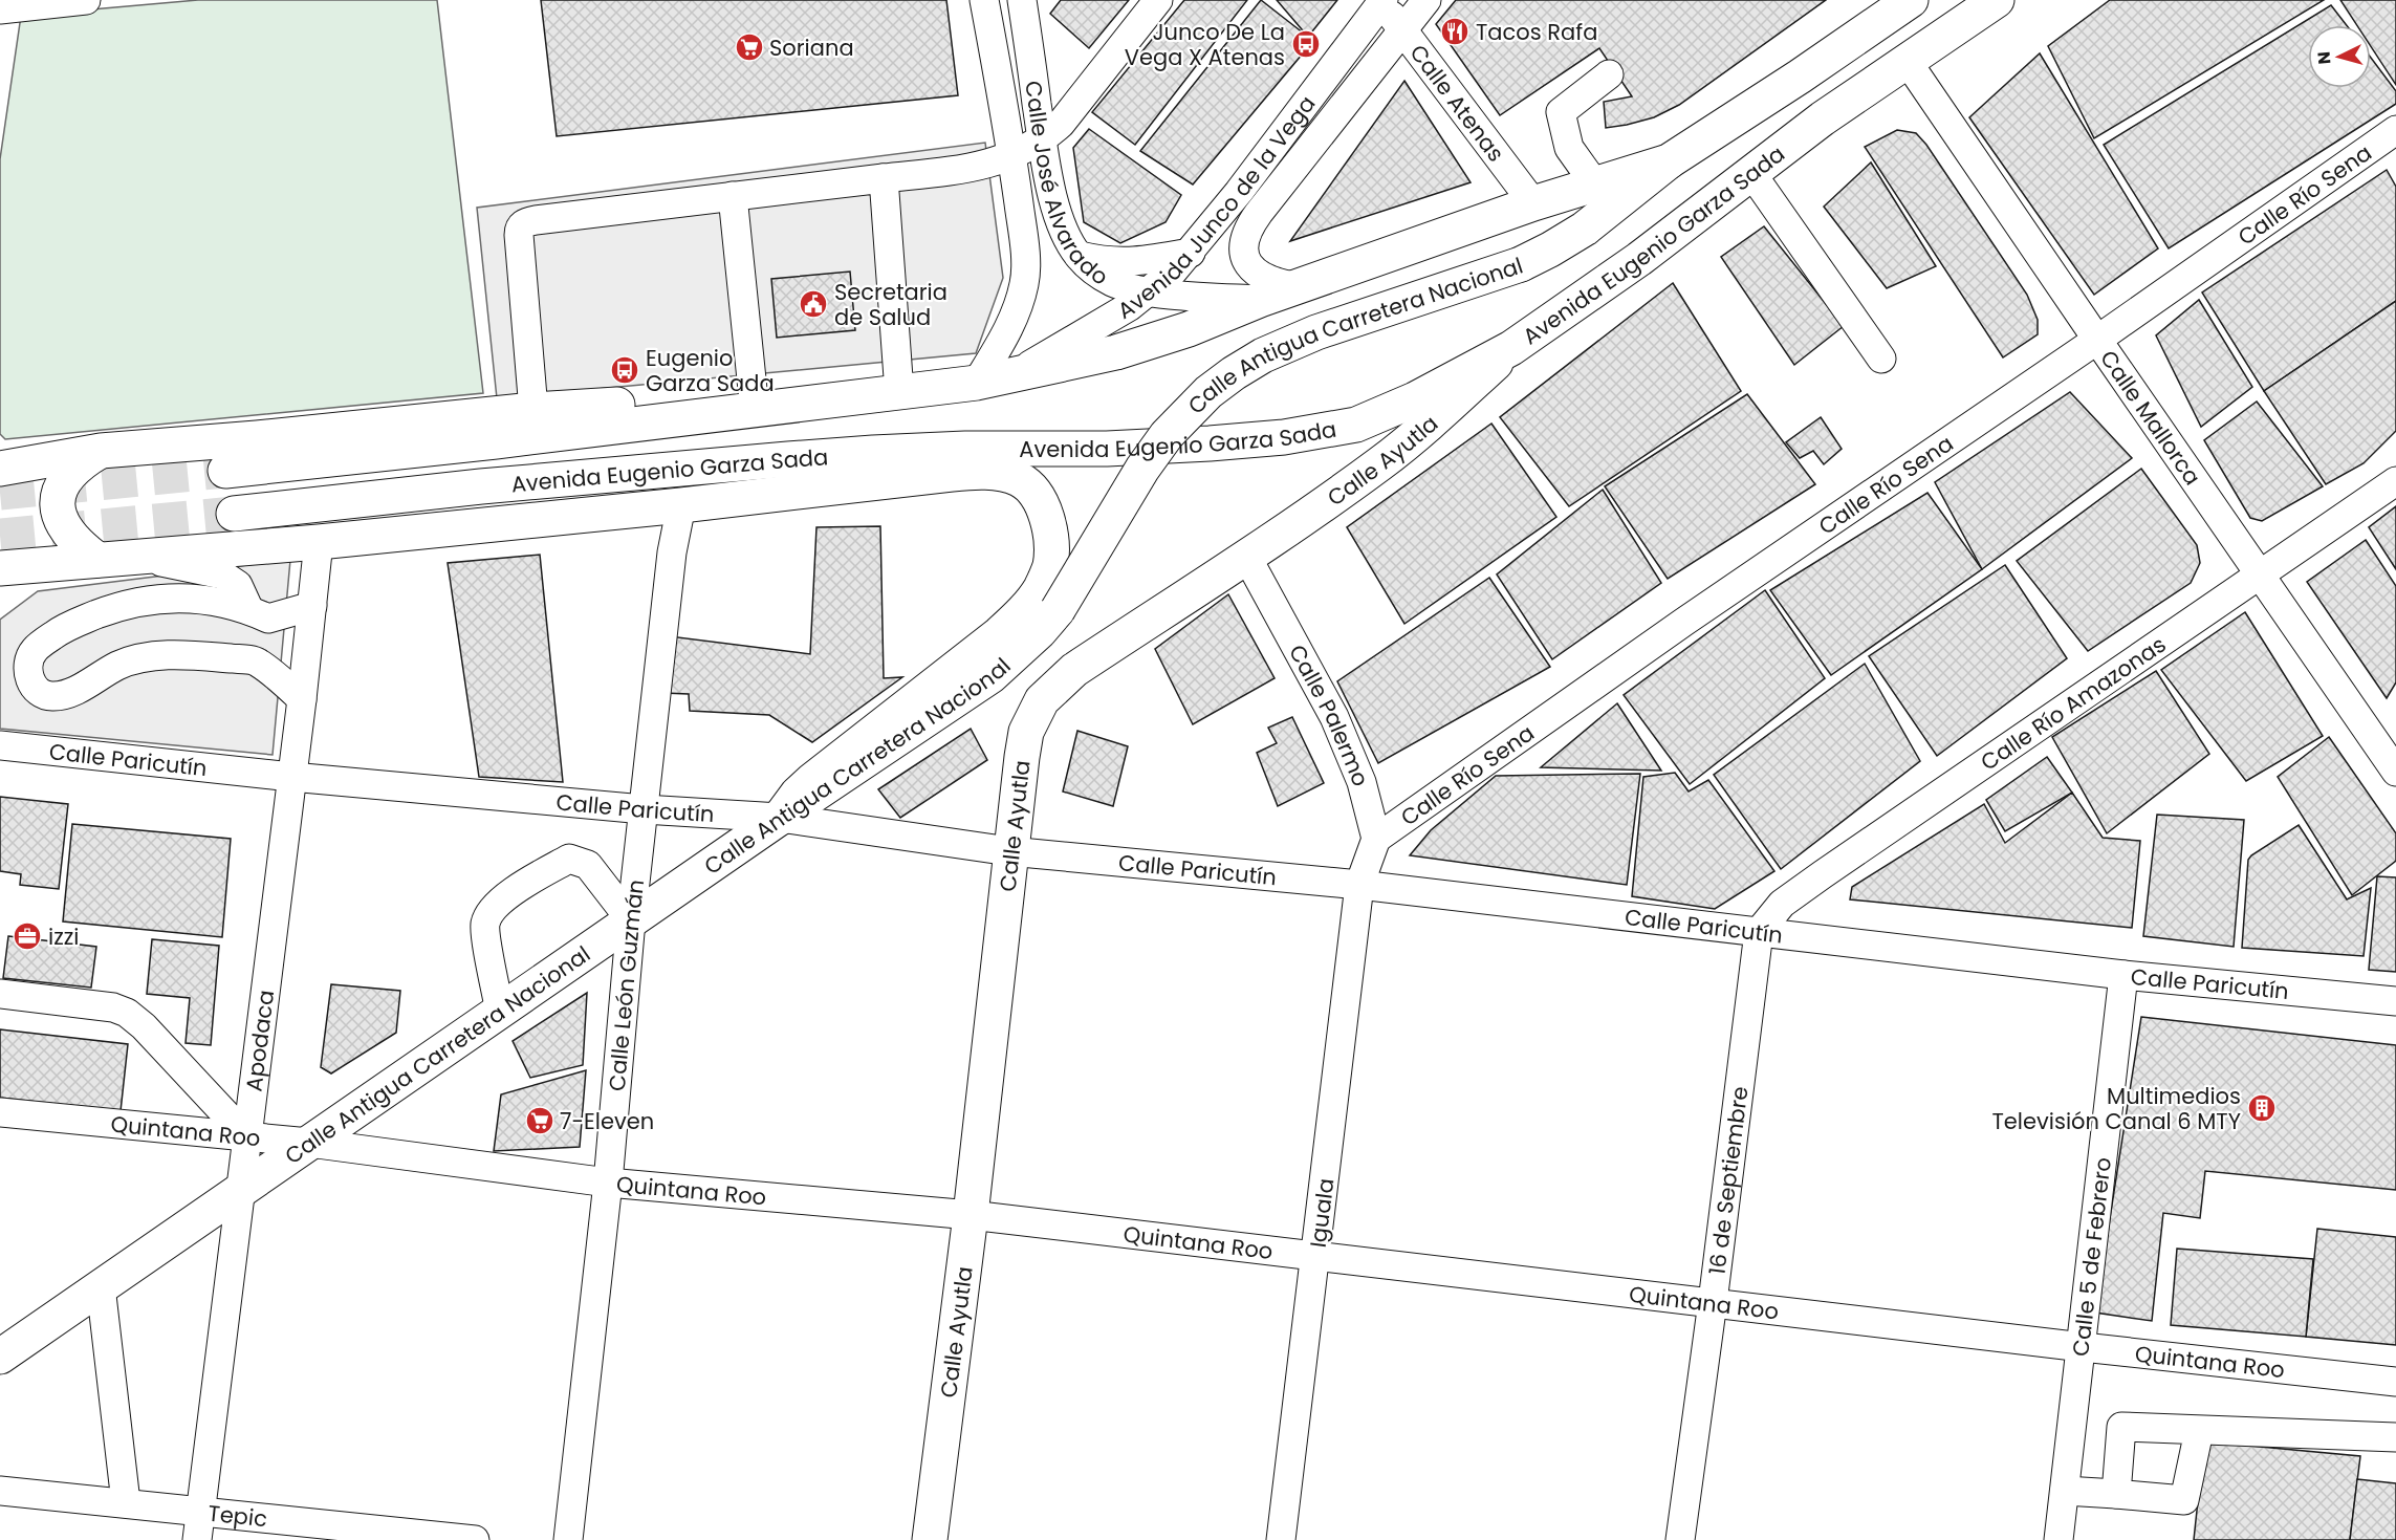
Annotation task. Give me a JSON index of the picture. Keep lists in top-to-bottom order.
{
  "streets": {
    "main road": ["Avenida Eugenio Garza Sada", "Calle Antigua Carretera Nacional", "Calle Ayutla"],
    "street": [
      "Calle Atenas",
      "Calle José Alvarado",
      "Calle Río Sena",
      "Avenida Junco de la Vega",
      "Calle Mallorca",
      "Calle Río Amazonas",
      "Calle Palermo",
      "Calle Paricutín",
      "Calle León Guzmán",
      "Apodaca",
      "Quintana Roo",
      "16 de Septiembre",
      "Iguala",
      "Calle 5 de Febrero",
      "Tepic"
    ]
  },
  "crossings": [
    ["Calle Atenas", "Avenida Junco de la Vega"],
    ["Calle Atenas", "Avenida Eugenio Garza Sada"],
    ["Calle José Alvarado", "Avenida Junco de la Vega"],
    ["Calle José Alvarado", "Avenida Eugenio Garza Sada"],
    ["Calle Río Sena", "Calle Mallorca"],
    ["Calle Río Sena", "Calle Palermo"],
    ["Avenida Junco de la Vega", "Avenida Eugenio Garza Sada"],
    ["Avenida Eugenio Garza Sada", "Calle Antigua Carretera Nacional"],
    ["Avenida Eugenio Garza Sada", "Calle Mallorca"],
    ["Avenida Eugenio Garza Sada", "Calle Ayutla"],
    ["Calle Antigua Carretera Nacional", "Calle Paricutín"],
    ["Calle Antigua Carretera Nacional", "Calle León Guzmán"],
    ["Calle Antigua Carretera Nacional", "Apodaca"],
    ["Calle Antigua Carretera Nacional", "Quintana Roo"],
    ["Calle Mallorca", "Calle Río Amazonas"],
    ["Calle Ayutla", "Calle Palermo"],
    ["Calle Ayutla", "Calle Paricutín"],
    ["Calle Ayutla", "Quintana Roo"],
    ["Calle Río Amazonas", "Calle Paricutín"],
    ["Calle Río Amazonas", "16 de Septiembre"],
    ["Calle Paricutín", "Calle León Guzmán"],
    ["Calle Paricutín", "Apodaca"],
    ["Calle Paricutín", "16 de Septiembre"],
    ["Calle Paricutín", "Iguala"],
    ["Calle Paricutín", "Calle 5 de Febrero"],
    ["Calle León Guzmán", "Quintana Roo"],
    ["Apodaca", "Quintana Roo"],
    ["Apodaca", "Tepic"],
    ["Quintana Roo", "16 de Septiembre"],
    ["Quintana Roo", "Iguala"],
    ["Quintana Roo", "Calle 5 de Febrero"]
  ],
  "places": {
    "restaurant": ["Tacos Rafa"],
    "bus stop": ["Junco De La Vega X Atenas", "Eugenio Garza Sada"],
    "supermarket": ["Soriana", "7-Eleven"],
    "public building": ["Secretaria de Salud"],
    "office": ["izzi"],
    "building": ["Multimedios Televisión Canal 6 MTY"]
  },
  "north": "left"
}
